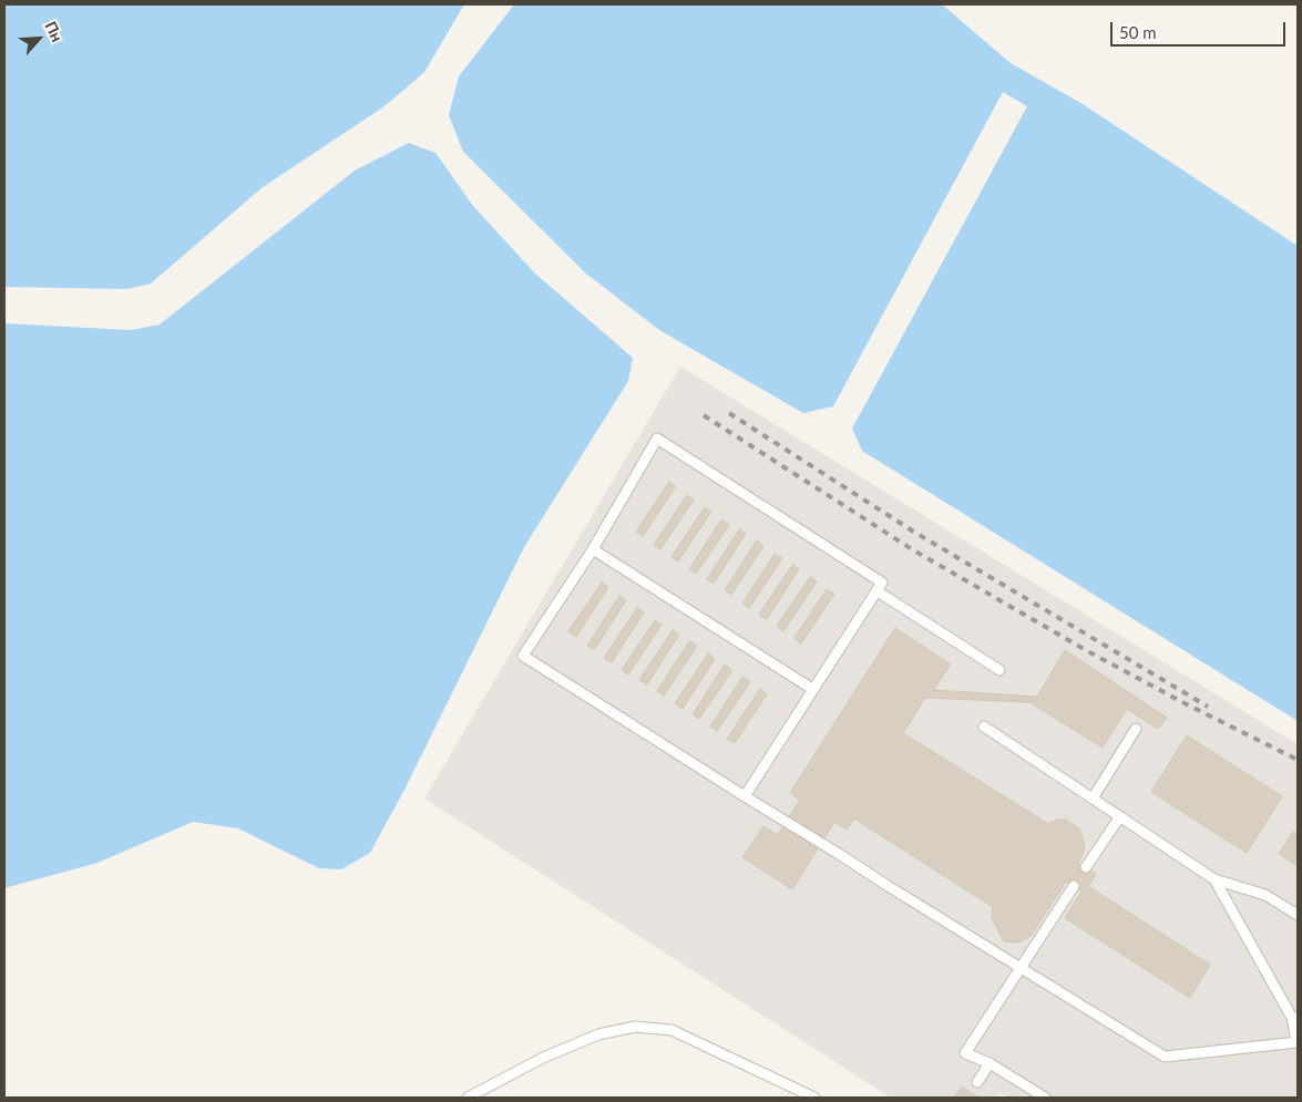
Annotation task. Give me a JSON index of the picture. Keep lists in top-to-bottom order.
{
  "scale_bar": "50 m",
  "north": "top right"
}
